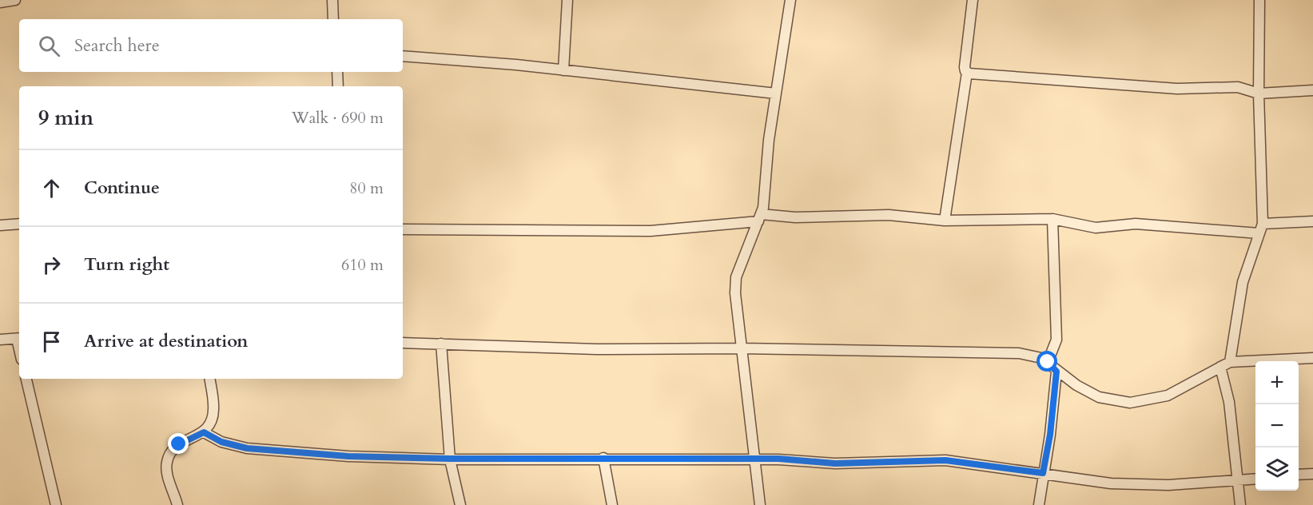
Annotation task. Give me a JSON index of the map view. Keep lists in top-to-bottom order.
{
  "page": {
    "search": "Search here",
    "heading": ["9 min", "Walk · 690 m"],
    "list": [
      ["Continue", "80 m"],
      ["Turn right", "610 m"],
      "Arrive at destination"
    ],
    "map_buttons": ["+", "−"]
  }
}
